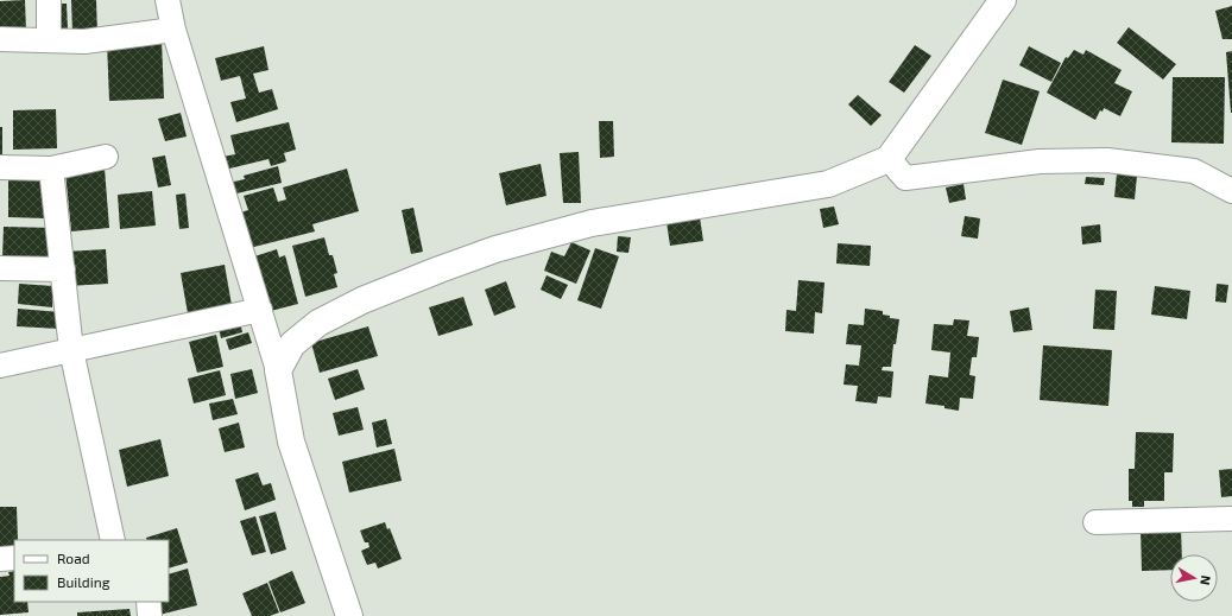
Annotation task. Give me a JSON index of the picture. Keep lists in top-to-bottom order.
{
  "legend": ["Road", "Building"],
  "north": "right"
}
